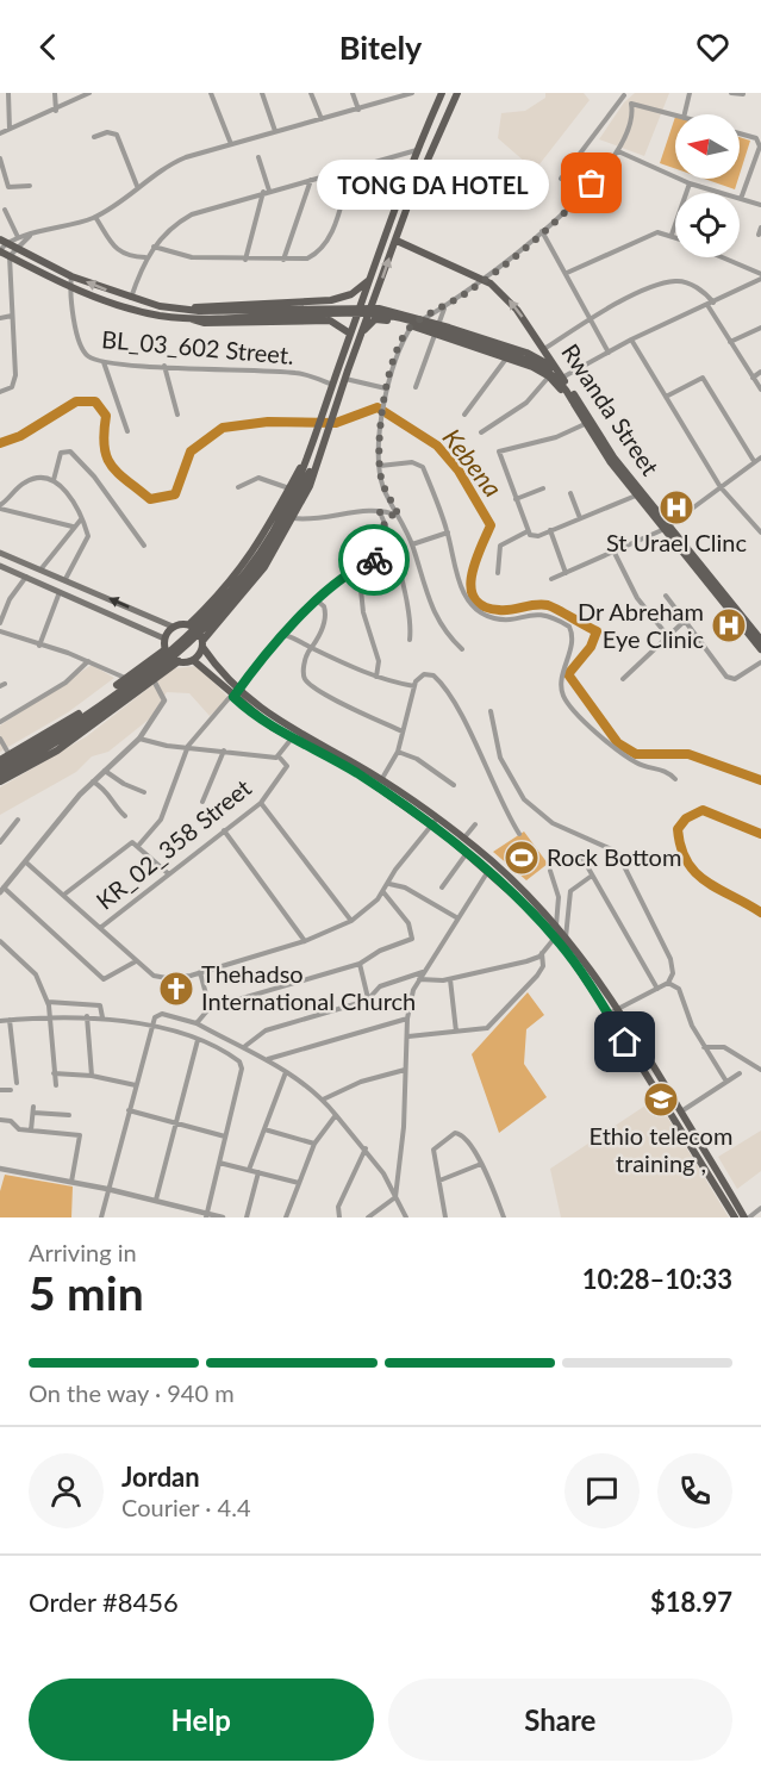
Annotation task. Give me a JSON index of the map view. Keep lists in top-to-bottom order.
{
  "streets": {
    "main road": ["Rwanda Street"],
    "street": ["BL_03_602 Street.", "KR_02_358 Street"]
  },
  "water": ["Kebena"],
  "places": {
    "other": ["TONG DA HOTEL"],
    "hospital": ["St Urael Clinc", "Dr Abreham Eye Clinic"],
    "sports": ["Rock Bottom"],
    "church": ["Thehadso International Church"],
    "school or university": ["Ethio telecom training ,"]
  },
  "north": "left",
  "page": {
    "header": "Bitely",
    "bubble": "TONG DA HOTEL",
    "heading": ["5 min", "Arriving in", "10:28–10:33"],
    "panel": [
      "Jordan",
      "Courier · 4.4",
      "Order #8456",
      "$18.97"
    ],
    "bar": "On the way · 940 m",
    "buttons": ["Help", "Share"]
  }
}
